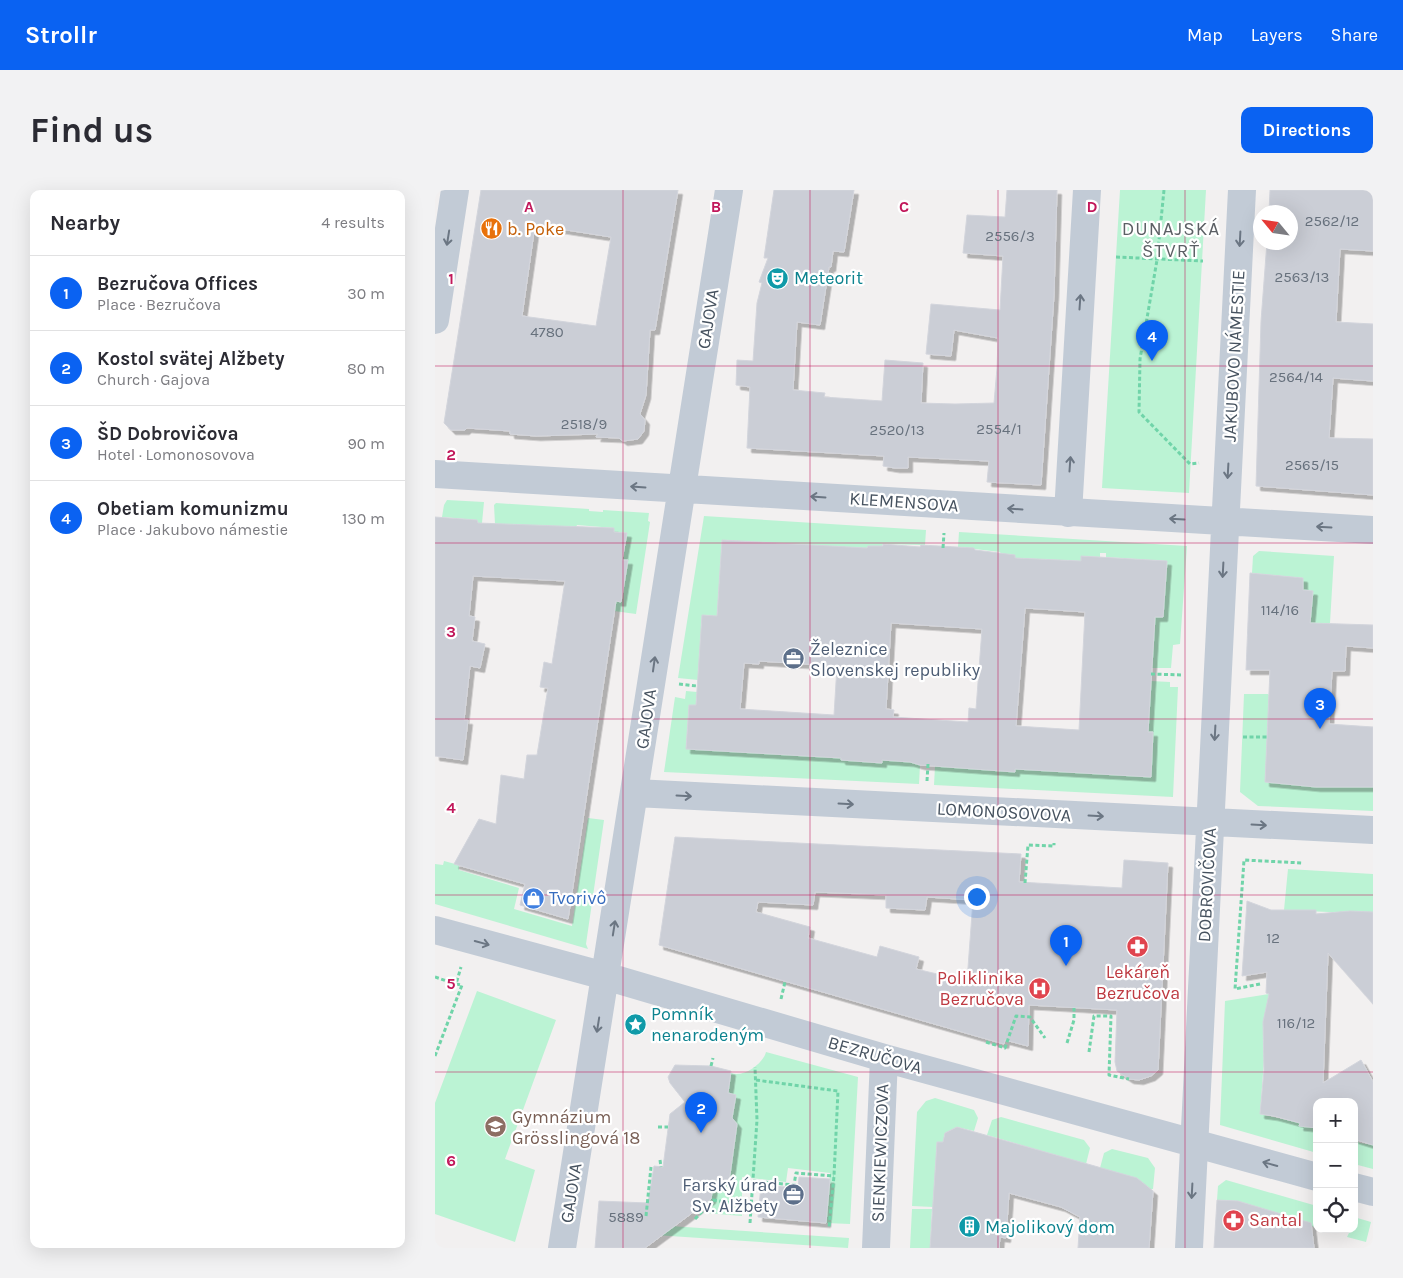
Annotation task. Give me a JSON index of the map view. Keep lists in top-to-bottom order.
{
  "streets": {
    "street": [
      "GAJOVA",
      "JAKUBOVO NÁMESTIE",
      "KLEMENSOVA",
      "LOMONOSOVOVA",
      "DOBROVIČOVA",
      "BEZRUČOVA",
      "SIENKIEWICZOVA"
    ]
  },
  "crossings": [
    ["GAJOVA", "KLEMENSOVA"],
    ["GAJOVA", "LOMONOSOVOVA"],
    ["GAJOVA", "BEZRUČOVA"],
    ["JAKUBOVO NÁMESTIE", "KLEMENSOVA"],
    ["JAKUBOVO NÁMESTIE", "DOBROVIČOVA"],
    ["KLEMENSOVA", "DOBROVIČOVA"],
    ["LOMONOSOVOVA", "DOBROVIČOVA"],
    ["DOBROVIČOVA", "BEZRUČOVA"],
    ["BEZRUČOVA", "SIENKIEWICZOVA"]
  ],
  "one_way": ["KLEMENSOVA", "LOMONOSOVOVA", "DOBROVIČOVA"],
  "districts": ["DUNAJSKÁ ŠTVRŤ"],
  "places": {
    "restaurant": ["b. Poke"],
    "theatre": ["Meteorit"],
    "office": ["Železnice Slovenskej republiky", "Farský úrad Sv. Alžbety"],
    "shop": ["Tvorivô"],
    "pharmacy": ["Lekáreň Bezručova", "Santal"],
    "hospital": ["Poliklinika Bezručova"],
    "place": ["Pomník nenarodeným"],
    "school or university": ["Gymnázium Grösslingová 18"],
    "building": ["Majolikový dom"]
  },
  "house_numbers": [
    "2562/12",
    "2556/3",
    "2563/13",
    "4780",
    "2564/14",
    "2518/9",
    "2554/1",
    "2520/13",
    "2565/15",
    "114/16",
    "12",
    "116/12",
    "5889"
  ],
  "north": "top left",
  "page": {
    "header": "Strollr",
    "nav": ["Map", "Layers", "Share"],
    "buttons": "Directions",
    "title": "Find us",
    "heading": ["Nearby", "4 results"],
    "list": [
      {
        "mark": "1",
        "name": "Bezručova Offices",
        "note": "Place · Bezručova",
        "value": "30 m"
      },
      {
        "mark": "2",
        "name": "Kostol svätej Alžbety",
        "note": "Church · Gajova",
        "value": "80 m"
      },
      {
        "mark": "3",
        "name": "ŠD Dobrovičova",
        "note": "Hotel · Lomonosovova",
        "value": "90 m"
      },
      {
        "mark": "4",
        "name": "Obetiam komunizmu",
        "note": "Place · Jakubovo námestie",
        "value": "130 m"
      }
    ],
    "pins": [
      "4",
      "3",
      "1",
      "2"
    ],
    "map_buttons": ["+", "−"]
  },
  "grid": {
    "columns": [
      "A",
      "B",
      "C",
      "D"
    ],
    "rows": [
      "1",
      "2",
      "3",
      "4",
      "5",
      "6"
    ]
  }
}
